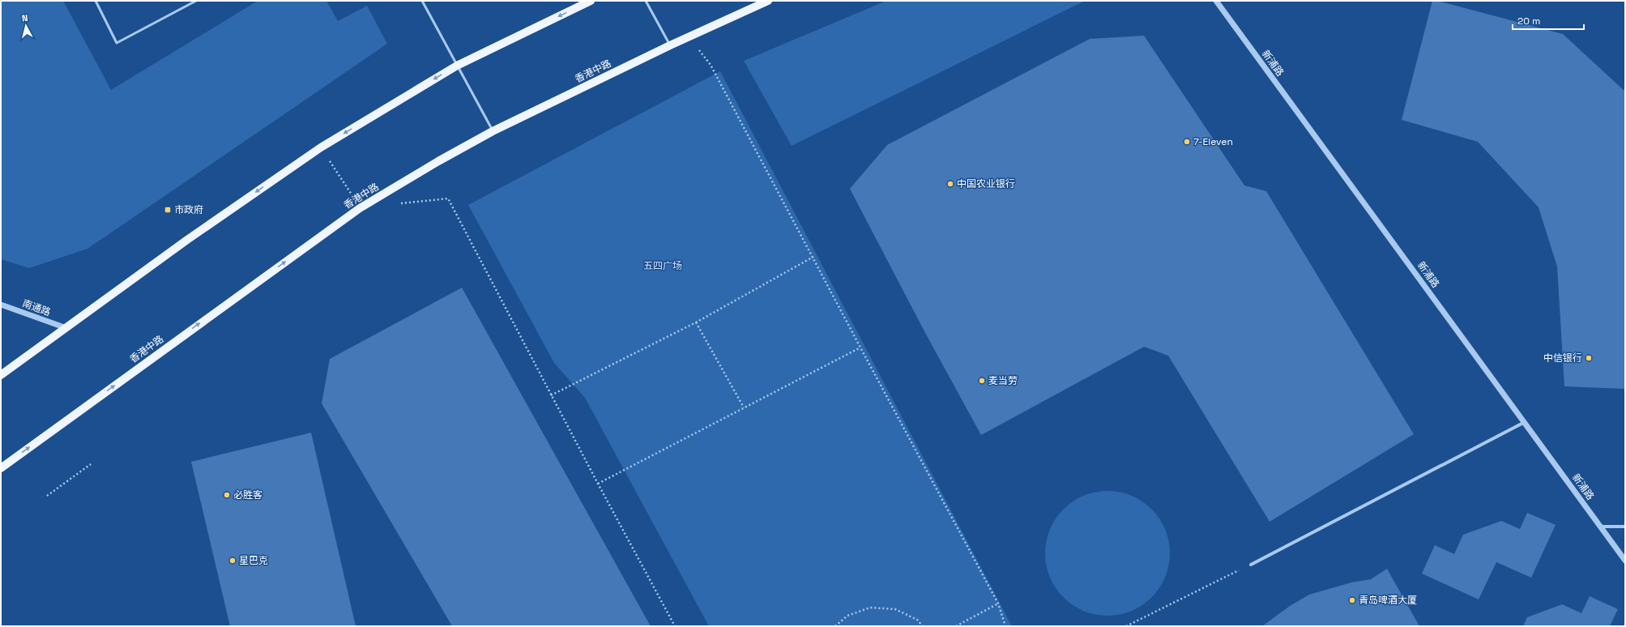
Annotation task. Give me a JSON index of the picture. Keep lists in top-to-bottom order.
{
  "streets": {
    "main road": ["香港中路"],
    "street": ["新浦路", "南通路"]
  },
  "one_way": ["香港中路"],
  "parks": ["五四广场"],
  "places": {
    "other": [
      "7-Eleven",
      "中国农业银行",
      "中信银行",
      "麦当劳",
      "必胜客",
      "星巴克",
      "青岛啤酒大厦"
    ],
    "transit": ["市政府"]
  },
  "scale_bar": "20 m",
  "north": "top"
}
